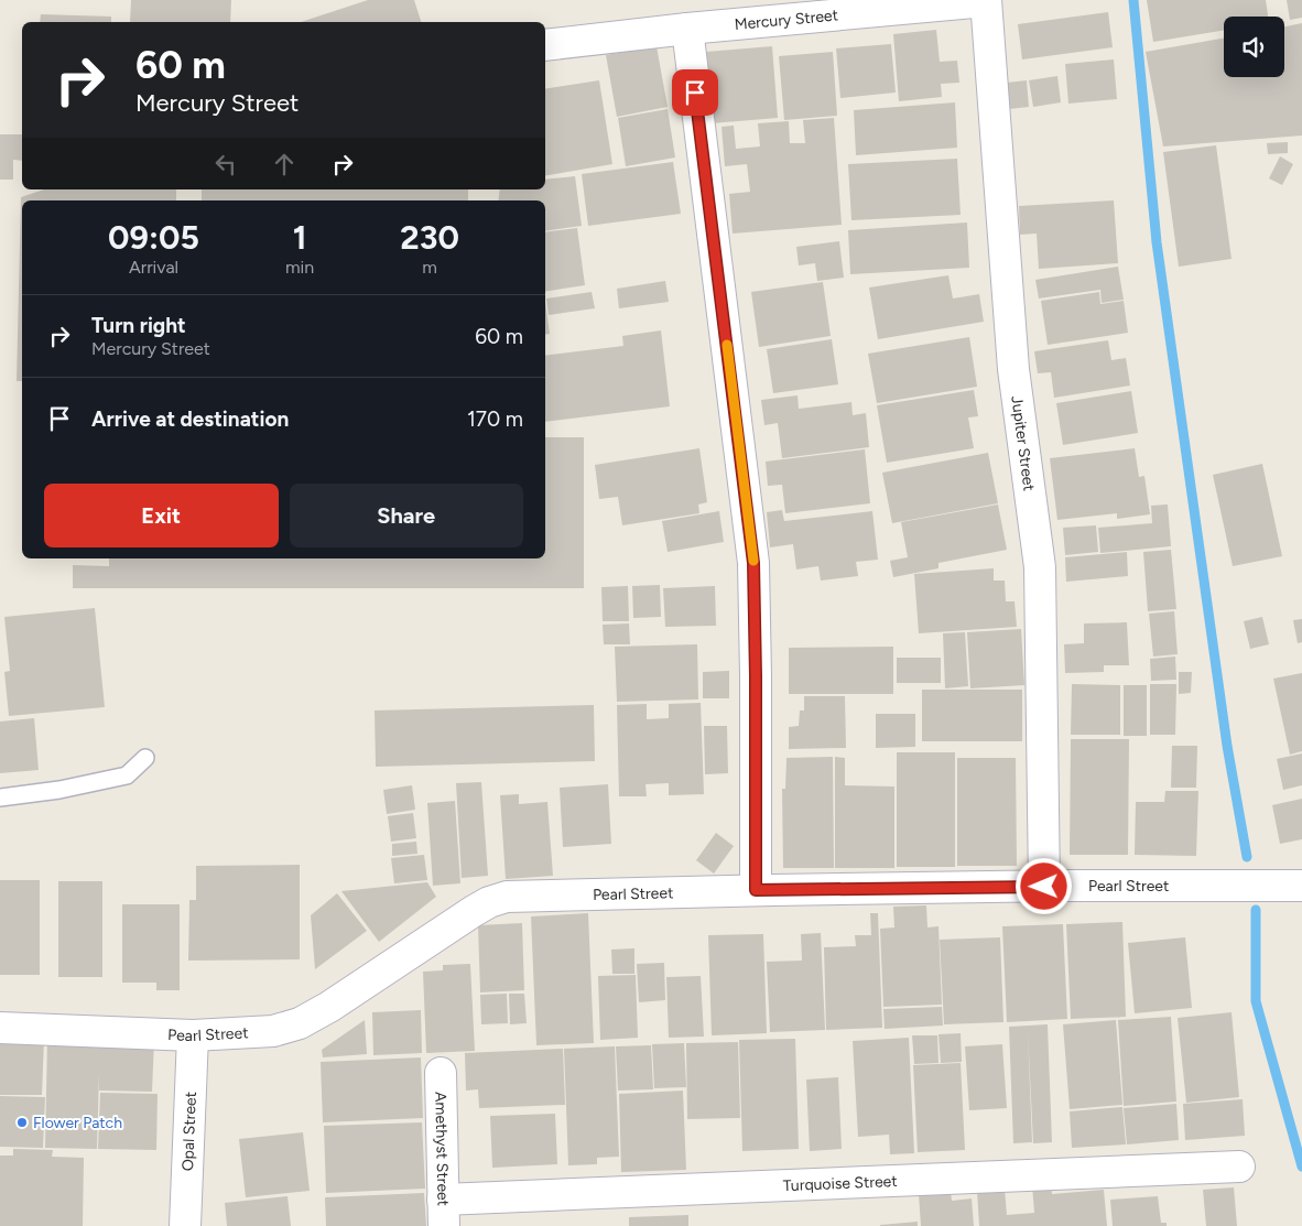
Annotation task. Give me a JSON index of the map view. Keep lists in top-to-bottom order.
{
  "streets": {
    "street": [
      "Mercury Street",
      "Jupiter Street",
      "Pearl Street",
      "Opal Street",
      "Amethyst Street",
      "Turquoise Street"
    ]
  },
  "crossings": [
    ["Mercury Street", "Jupiter Street"],
    ["Jupiter Street", "Pearl Street"],
    ["Pearl Street", "Opal Street"],
    ["Amethyst Street", "Turquoise Street"]
  ],
  "places": ["Flower Patch"],
  "page": {
    "turn": ["60 m", "Mercury Street"],
    "eta": [
      "09:05",
      "Arrival",
      "1",
      "min",
      "230",
      "m"
    ],
    "list": [
      {
        "name": "Turn right",
        "note": "Mercury Street",
        "value": "60 m"
      },
      {
        "name": "Arrive at destination",
        "value": "170 m"
      }
    ],
    "buttons": ["Exit", "Share"]
  }
}
